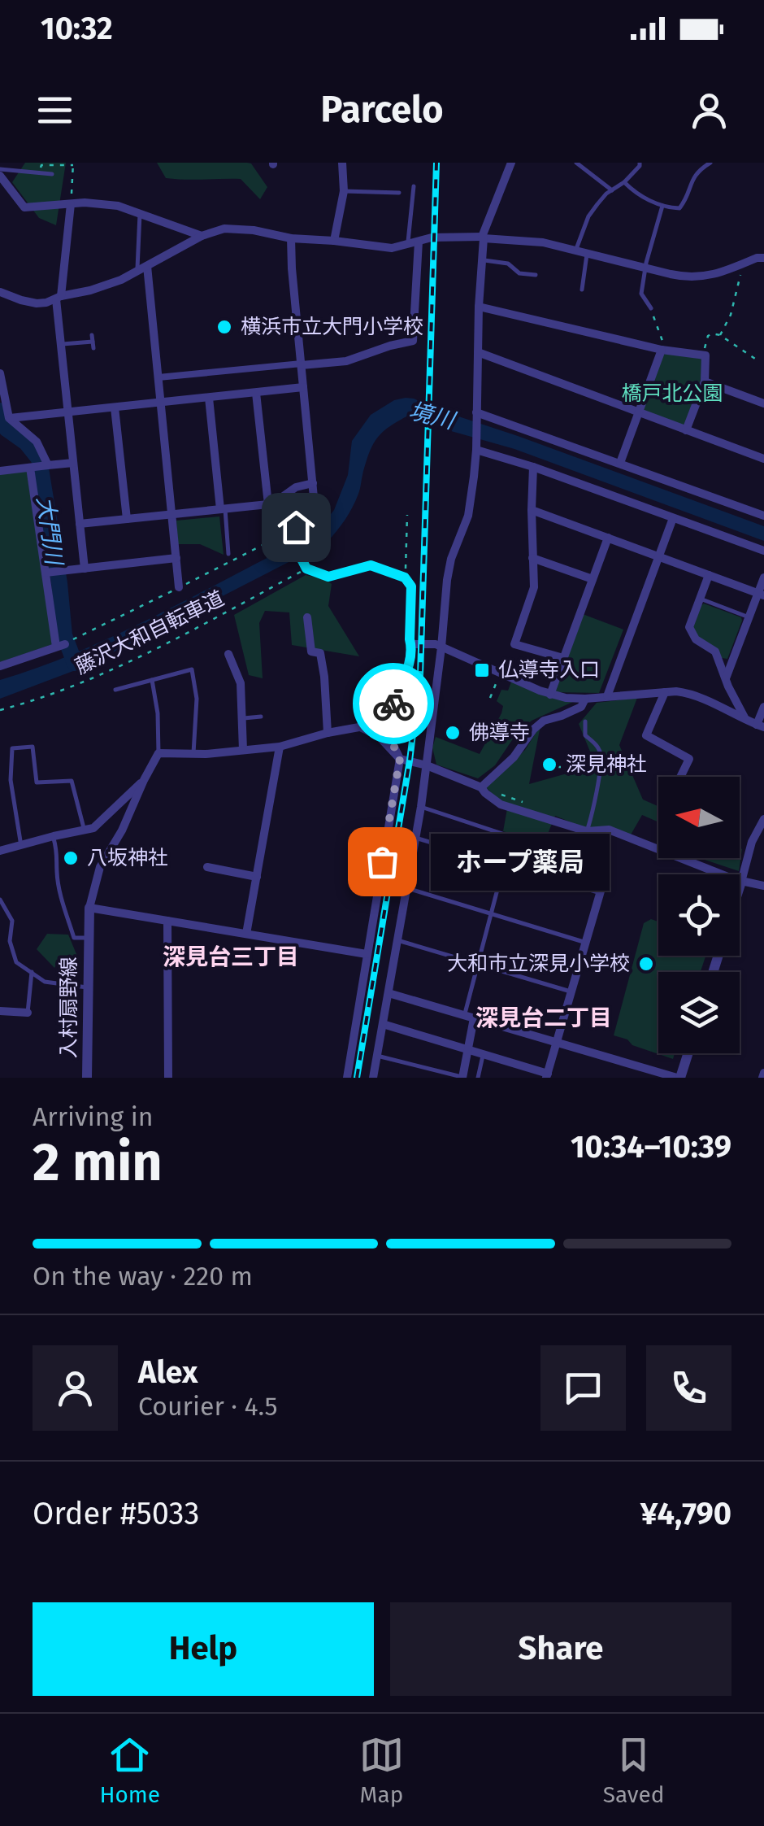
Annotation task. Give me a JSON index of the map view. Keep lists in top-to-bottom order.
{
  "streets": {
    "street": ["入村扇野線"],
    "path": ["藤沢大和自転車道"]
  },
  "districts": ["深見台三丁目", "深見台二丁目"],
  "water": ["境川", "大門川"],
  "parks": ["橋戸北公園"],
  "places": {
    "other": [
      "横浜市立大門小学校",
      "佛導寺",
      "深見神社",
      "八坂神社",
      "ホープ薬局",
      "大和市立深見小学校"
    ],
    "transit": ["仏導寺入口"]
  },
  "north": "left",
  "page": {
    "status": "10:32",
    "header": "Parcelo",
    "bubble": "ホープ薬局",
    "heading": ["2 min", "Arriving in", "10:34–10:39"],
    "panel": [
      "Alex",
      "Courier · 4.5",
      "Order #5033",
      "¥4,790"
    ],
    "bar": "On the way · 220 m",
    "buttons": ["Help", "Share"],
    "tabs": ["Home", "Map", "Saved"]
  }
}
